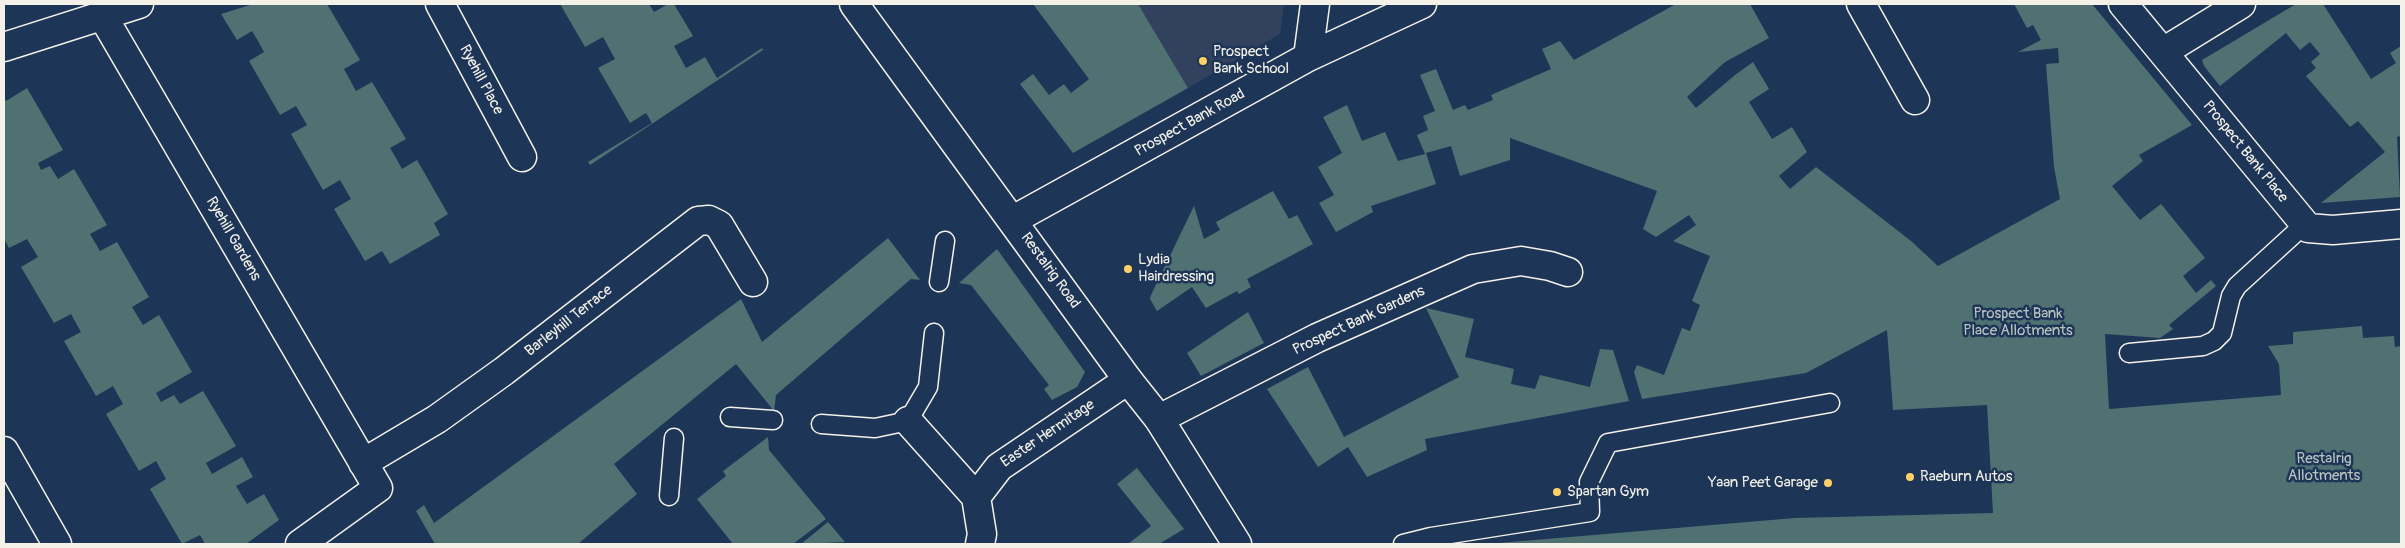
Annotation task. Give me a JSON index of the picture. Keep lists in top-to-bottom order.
{
  "streets": {
    "street": [
      "Ryehill Place",
      "Prospect Bank Road",
      "Prospect Bank Place",
      "Ryehill Gardens",
      "Restalrig Road",
      "Barleyhill Terrace",
      "Prospect Bank Gardens",
      "Easter Hermitage"
    ]
  },
  "crossings": [
    ["Prospect Bank Road", "Restalrig Road"],
    ["Ryehill Gardens", "Barleyhill Terrace"],
    ["Restalrig Road", "Prospect Bank Gardens"],
    ["Restalrig Road", "Easter Hermitage"]
  ],
  "parks": ["Prospect Bank Place Allotments", "Restalrig Allotments"],
  "places": [
    "Prospect Bank School",
    "Lydia Hairdressing",
    "Raeburn Autos",
    "Yaan Peet Garage",
    "Spartan Gym"
  ]
}
